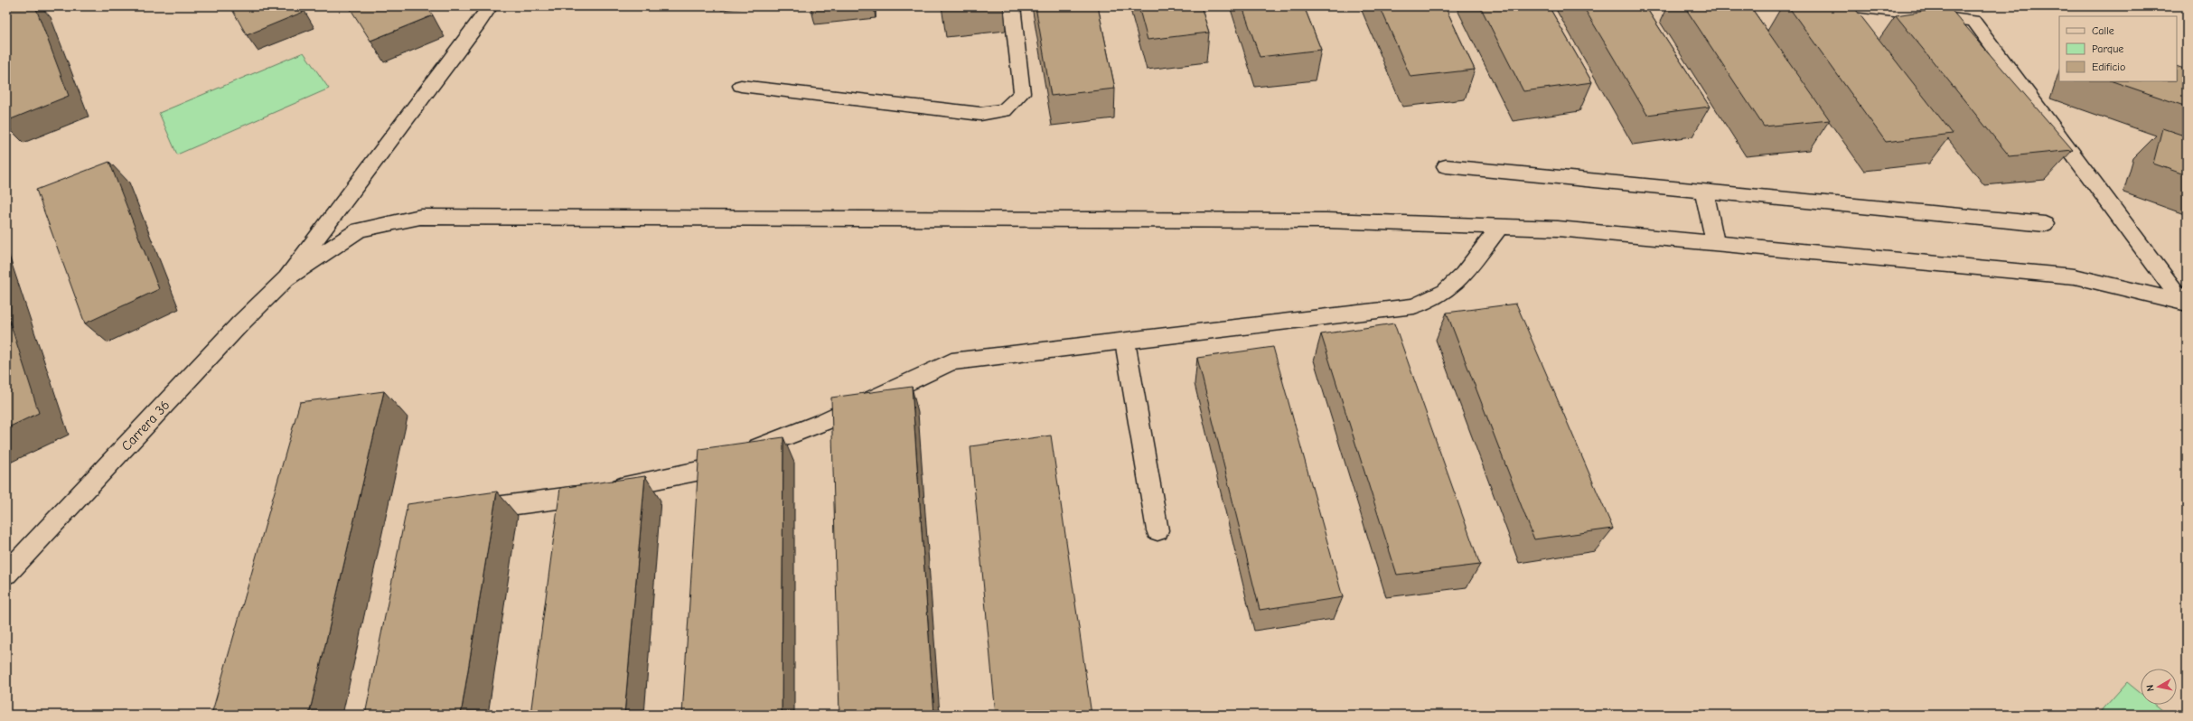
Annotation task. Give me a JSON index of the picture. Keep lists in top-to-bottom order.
{
  "streets": {
    "street": ["Carrera 36"]
  },
  "legend": ["Calle", "Parque", "Edificio"],
  "north": "left"
}
